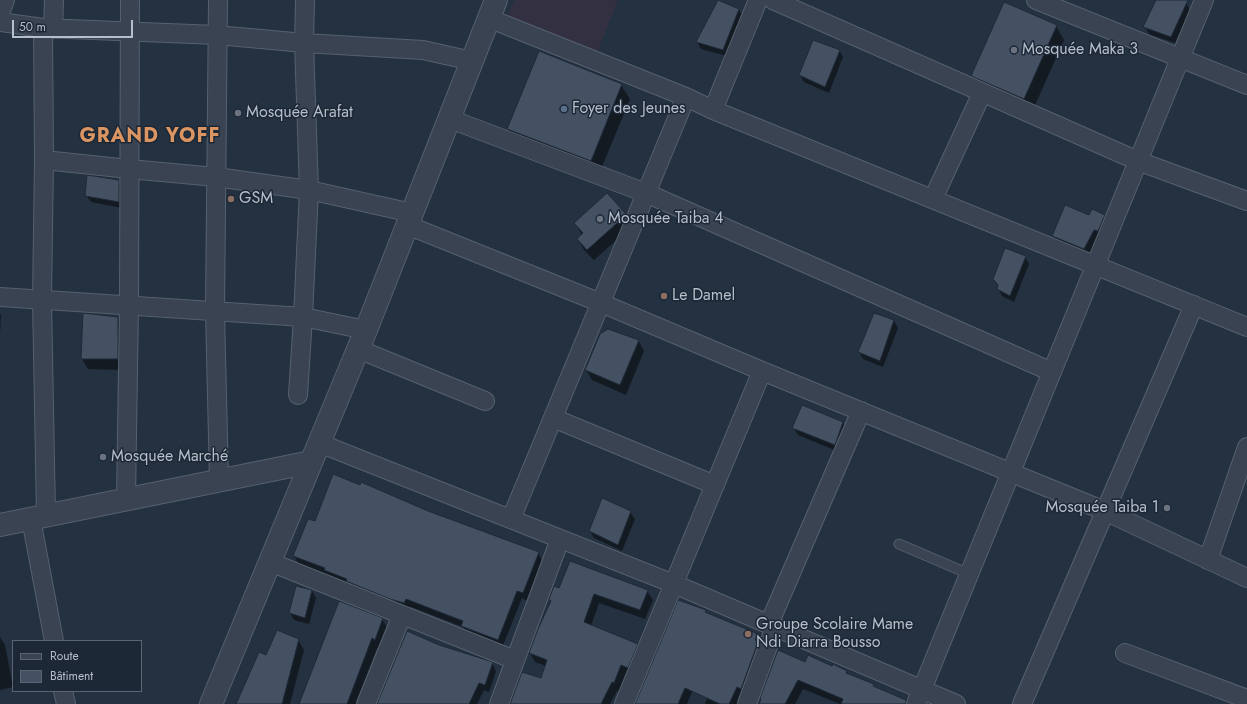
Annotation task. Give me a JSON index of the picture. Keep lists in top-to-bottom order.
{
  "districts": ["GRAND YOFF"],
  "places": [
    "Mosquée Maka 3",
    "Foyer des Jeunes",
    "Mosquée Arafat",
    "GSM",
    "Mosquée Taiba 4",
    "Le Damel",
    "Mosquée Marché",
    "Mosquée Taiba 1",
    "Groupe Scolaire Mame Ndi Diarra Bousso"
  ],
  "legend": ["Route", "Bâtiment"],
  "scale_bar": "50 m"
}
